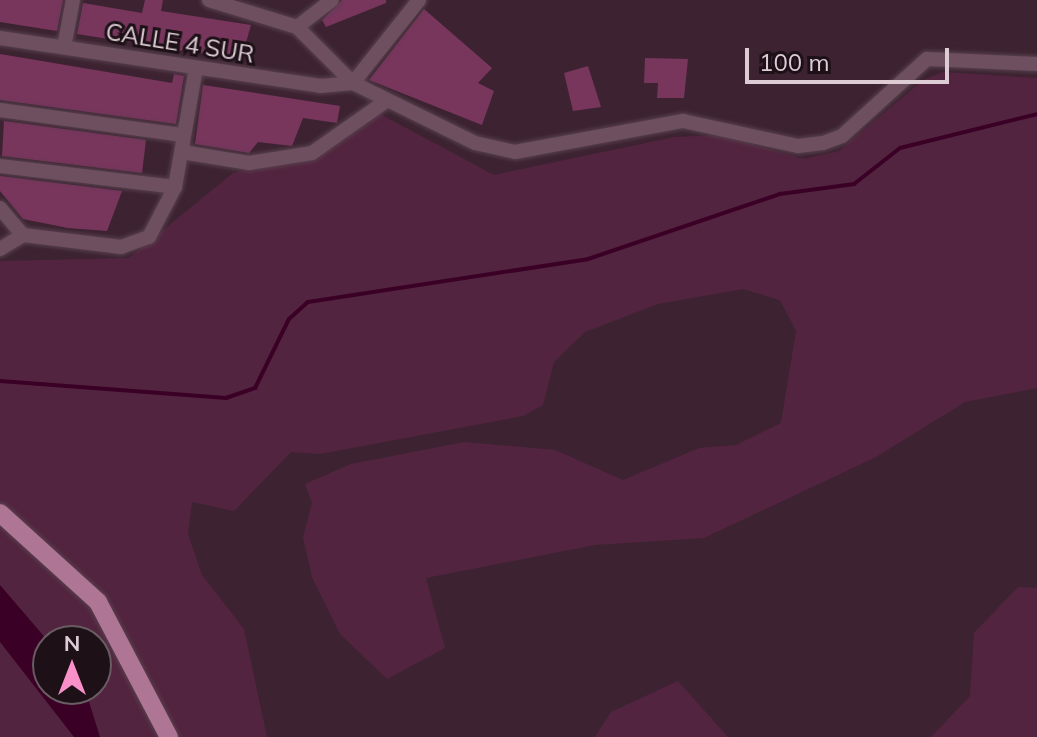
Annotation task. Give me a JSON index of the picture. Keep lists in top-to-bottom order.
{
  "streets": {
    "street": ["CALLE 4 SUR"]
  },
  "scale_bar": "100 m",
  "north": "top"
}
